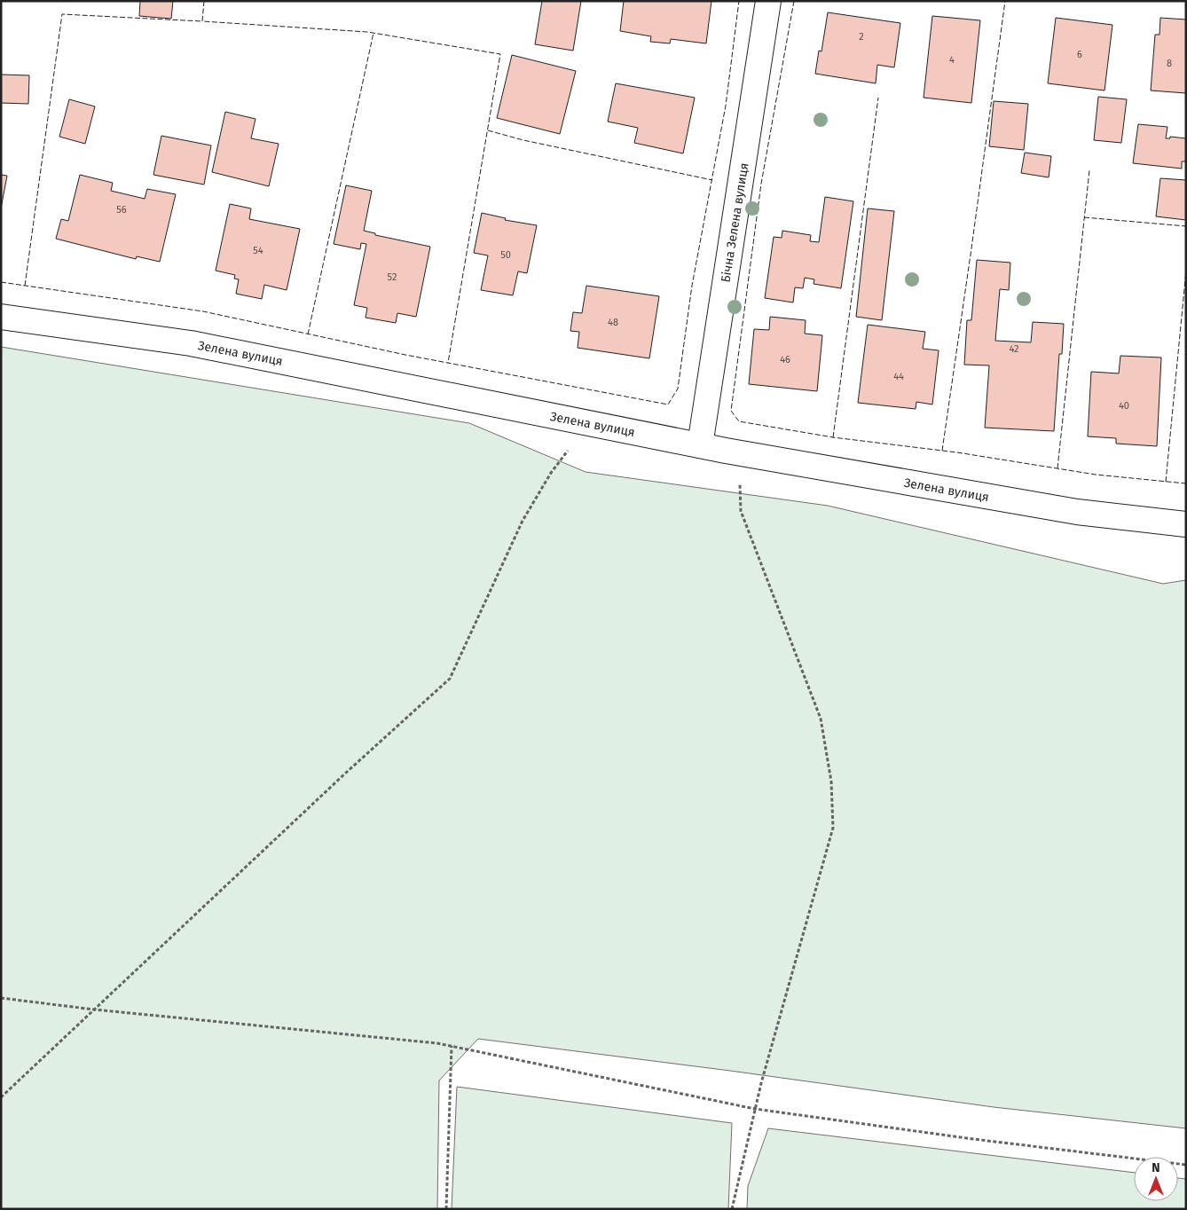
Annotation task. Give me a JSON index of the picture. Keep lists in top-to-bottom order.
{
  "streets": {
    "street": ["Бічна Зелена вулиця", "Зелена вулиця"]
  },
  "crossings": [
    ["Бічна Зелена вулиця", "Зелена вулиця"]
  ],
  "house_numbers": [
    "2",
    "6",
    "4",
    "8",
    "56",
    "54",
    "50",
    "52",
    "48",
    "42",
    "46",
    "44",
    "40"
  ],
  "north": "top"
}
